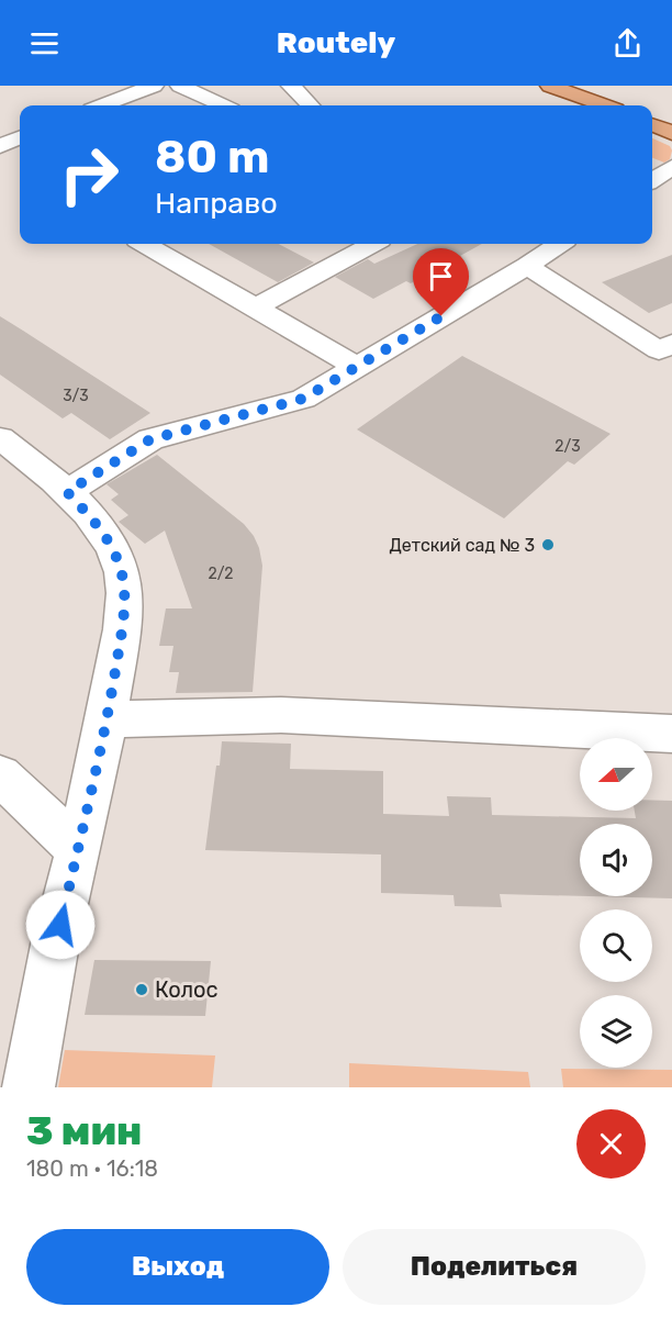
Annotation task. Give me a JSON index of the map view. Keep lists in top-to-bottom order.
{
  "places": ["Детский сад № 3", "Колос"],
  "house_numbers": ["3/3", "2/3", "2/2"],
  "north": "left",
  "page": {
    "header": "Routely",
    "turn": ["80 m", "Направо"],
    "heading": ["3 мин", "180 m · 16:18"],
    "buttons": ["Выход", "Поделиться"]
  }
}
